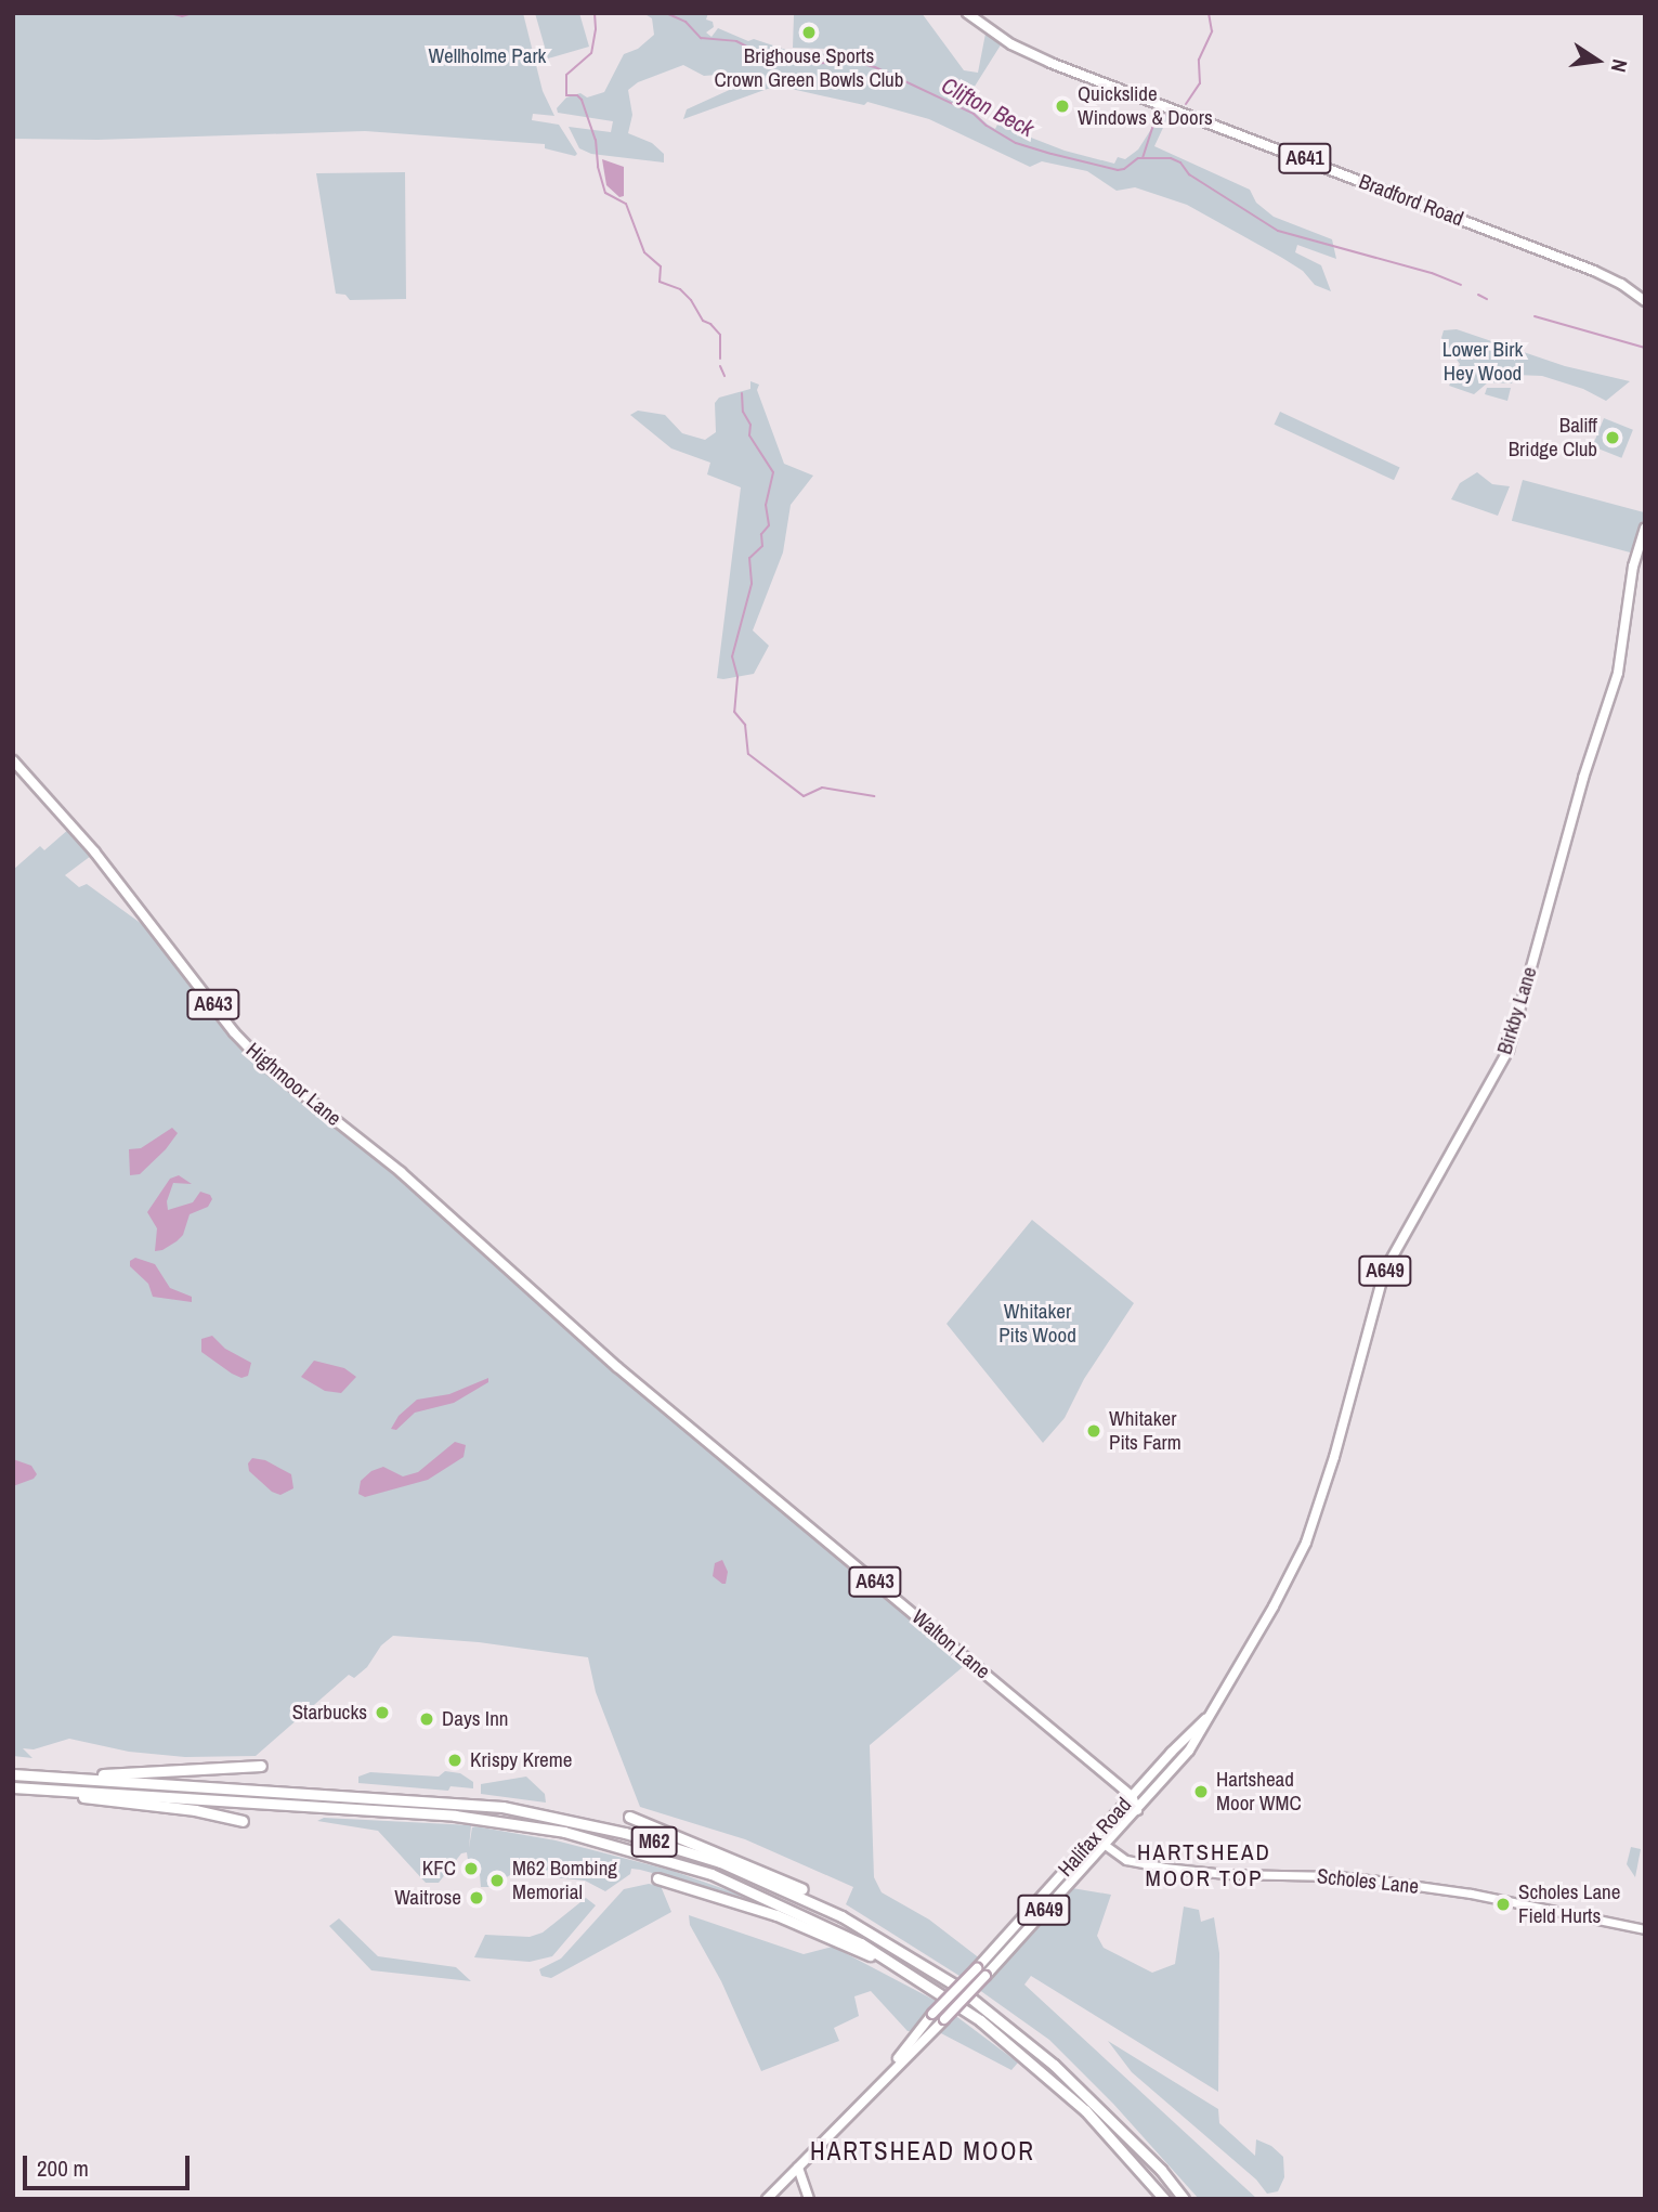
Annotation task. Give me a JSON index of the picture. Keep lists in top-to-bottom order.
{
  "streets": {
    "highway": ["M62"],
    "main road": [
      "A641",
      "Bradford Road",
      "A643",
      "Birkby Lane",
      "Highmoor Lane",
      "A649",
      "Walton Lane",
      "Halifax Road",
      "Scholes Lane"
    ]
  },
  "crossings": [
    ["Birkby Lane", "Halifax Road"],
    ["Highmoor Lane", "Walton Lane"],
    ["A649", "Halifax Road"],
    ["Walton Lane", "Halifax Road"],
    ["Halifax Road", "Scholes Lane"]
  ],
  "districts": ["HARTSHEAD MOOR TOP", "HARTSHEAD MOOR"],
  "water": ["Clifton Beck"],
  "parks": ["Wellholme Park", "Lower Birk Hey Wood", "Whitaker Pits Wood"],
  "places": [
    "Brighouse Sports Crown Green Bowls Club",
    "Quickslide Windows & Doors",
    "Baliff Bridge Club",
    "Whitaker Pits Farm",
    "Starbucks",
    "Days Inn",
    "Krispy Kreme",
    "Hartshead Moor WMC",
    "KFC",
    "M62 Bombing Memorial",
    "Waitrose",
    "Scholes Lane Field Hurts"
  ],
  "scale_bar": "200 m",
  "north": "right"
}
